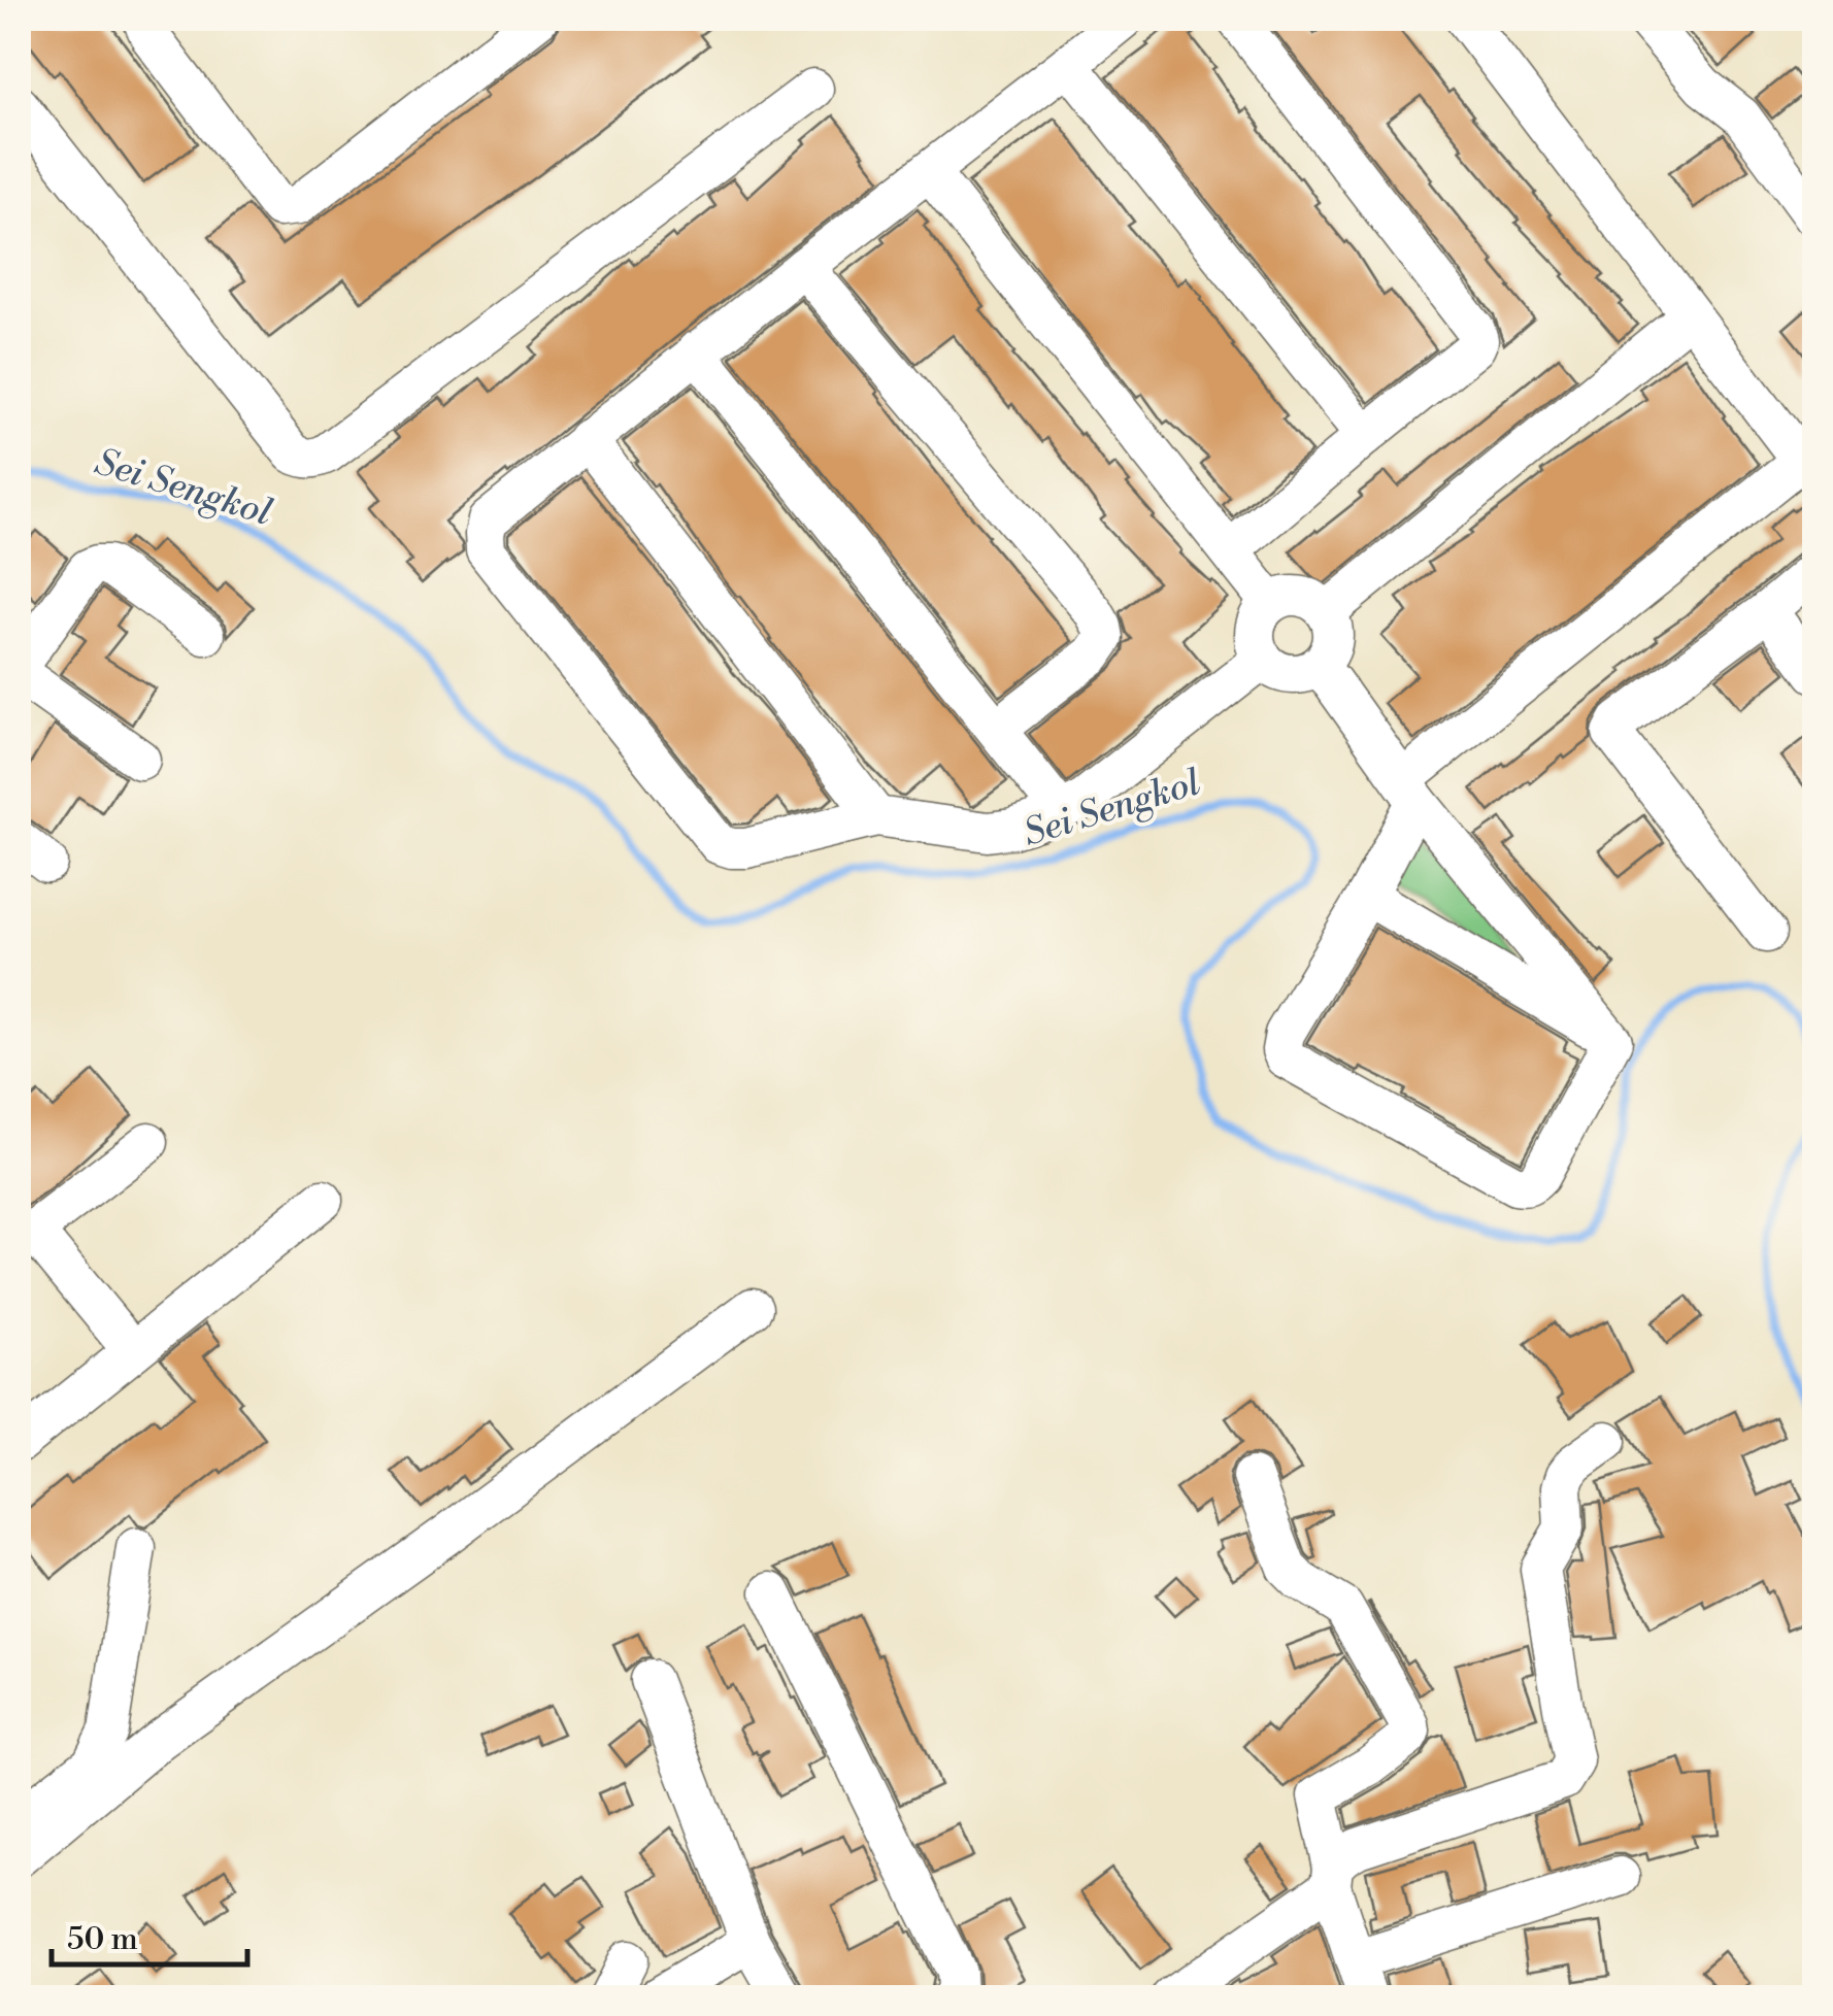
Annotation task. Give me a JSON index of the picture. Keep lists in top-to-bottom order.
{
  "water": ["Sei Sengkol"],
  "scale_bar": "50 m"
}
